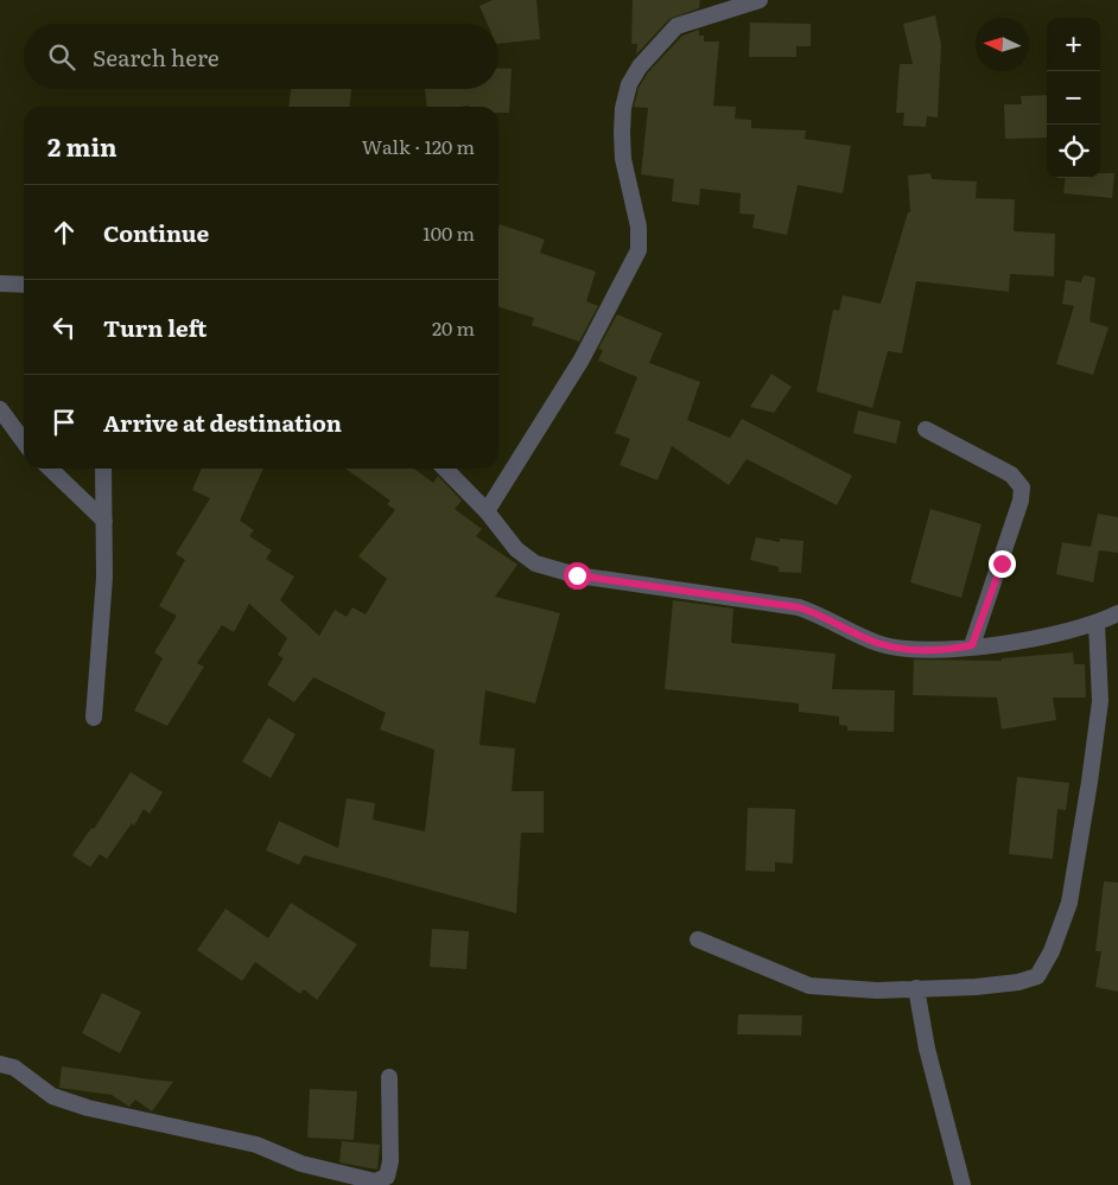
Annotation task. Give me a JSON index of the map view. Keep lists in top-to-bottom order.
{
  "north": "left",
  "page": {
    "map_buttons": ["+", "−"],
    "search": "Search here",
    "heading": ["2 min", "Walk · 120 m"],
    "list": [
      ["Continue", "100 m"],
      ["Turn left", "20 m"],
      "Arrive at destination"
    ]
  }
}
